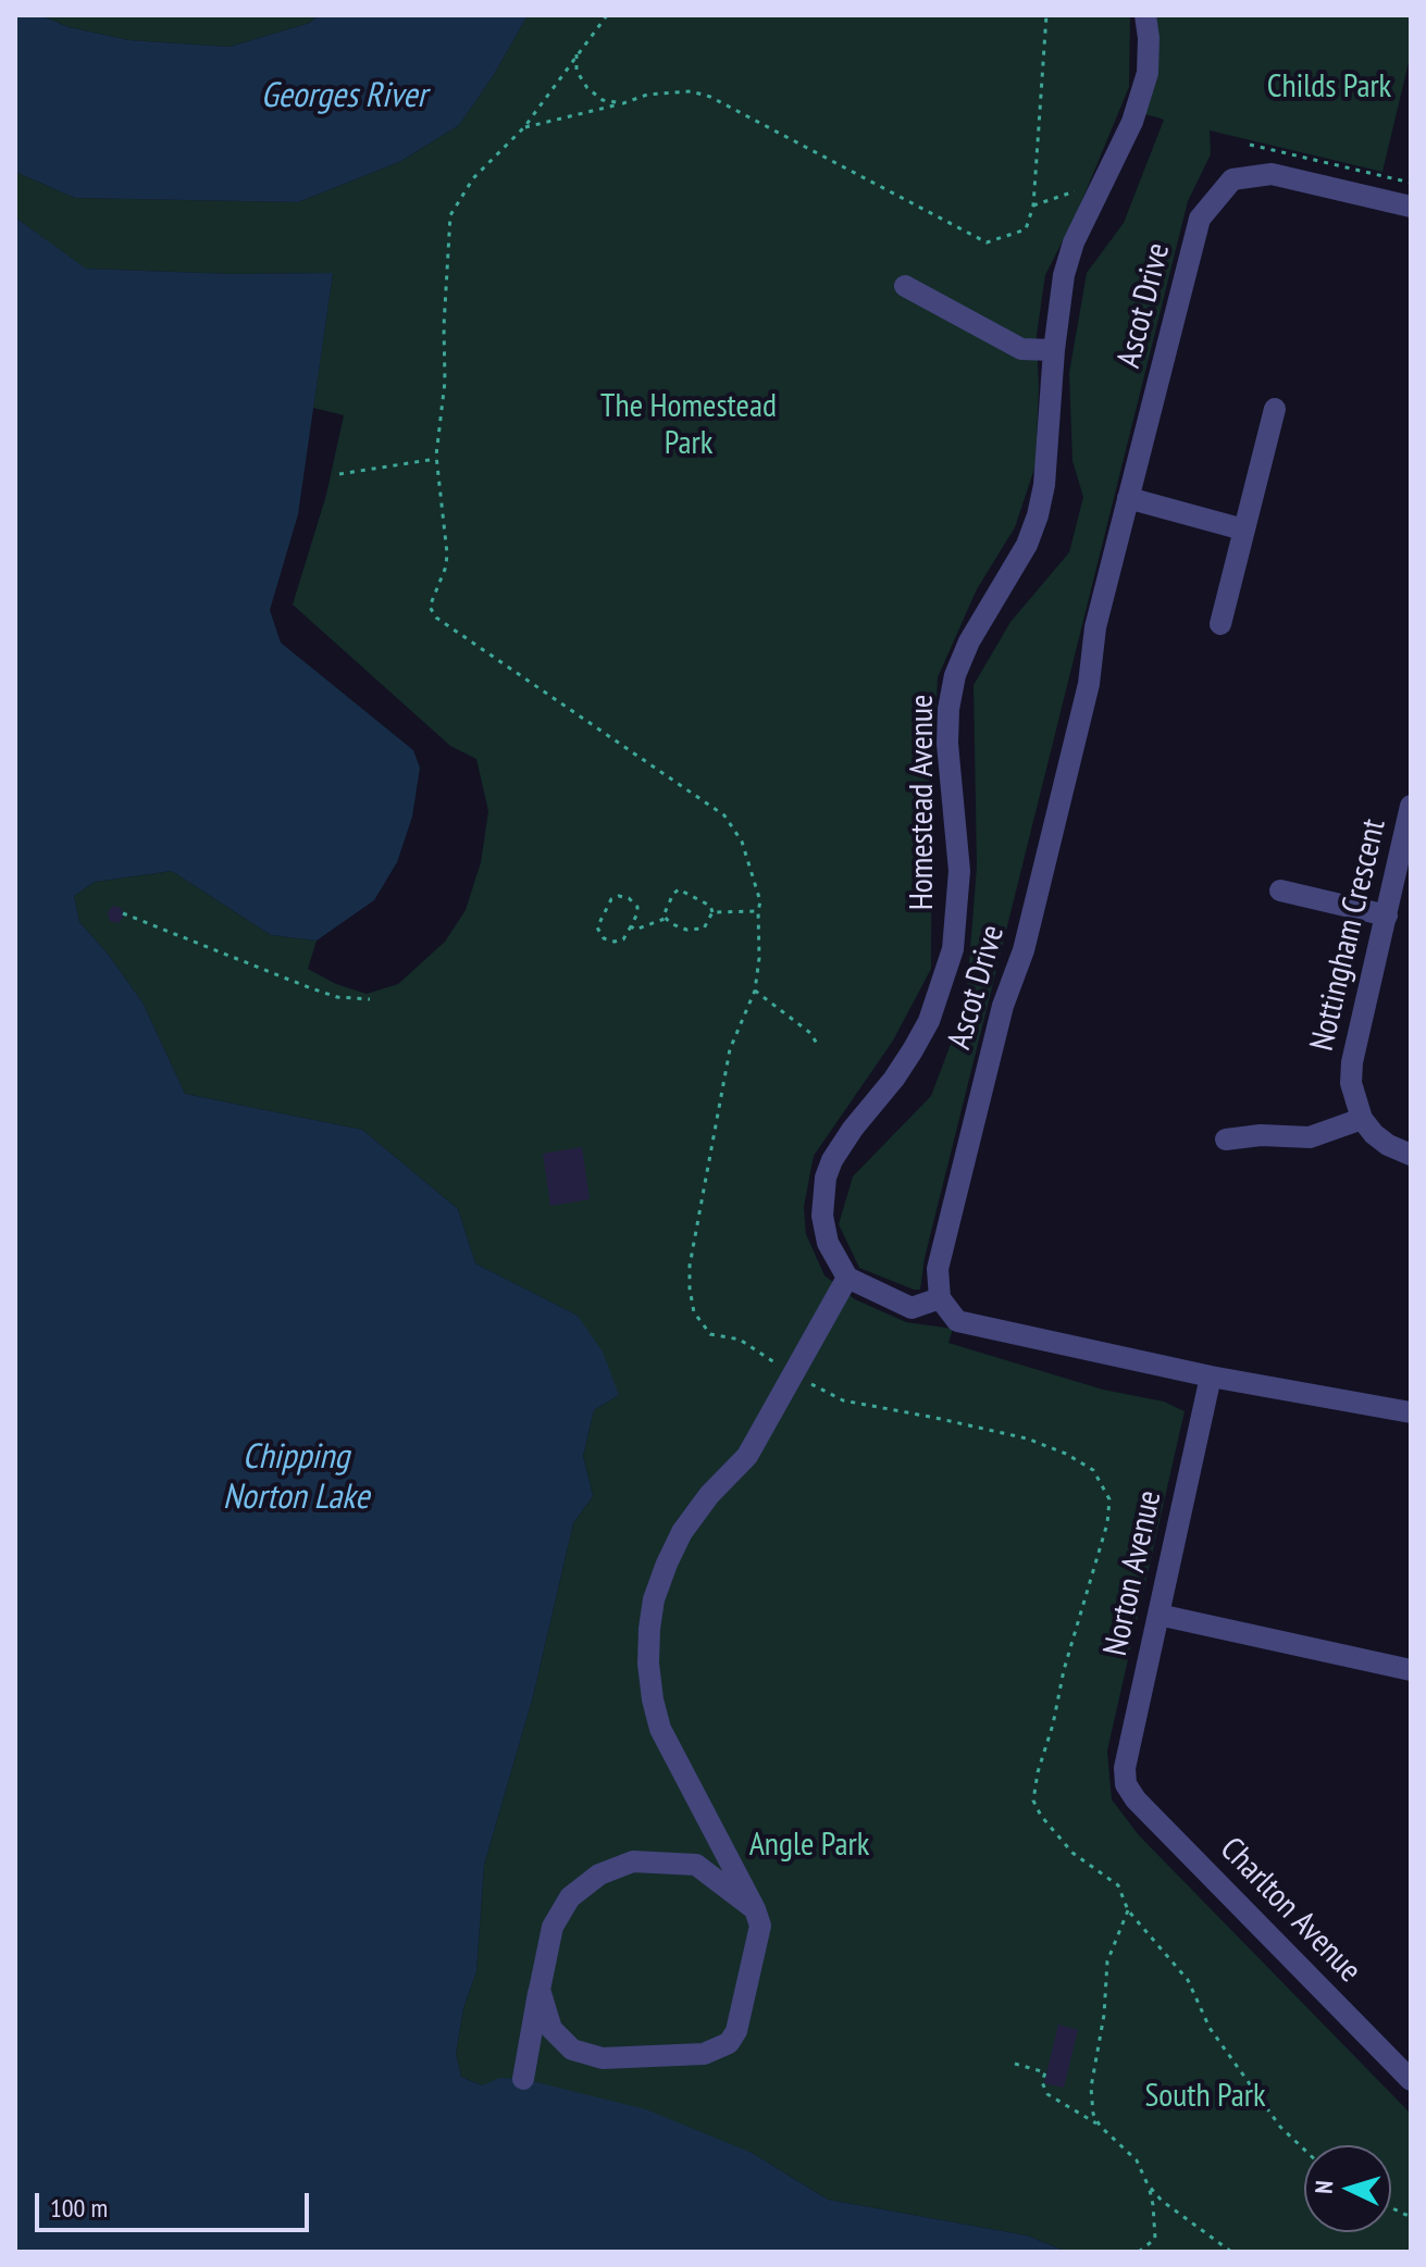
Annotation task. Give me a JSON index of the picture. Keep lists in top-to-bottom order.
{
  "streets": {
    "street": [
      "Ascot Drive",
      "Homestead Avenue",
      "Nottingham Crescent",
      "Norton Avenue",
      "Charlton Avenue"
    ]
  },
  "crossings": [
    ["Norton Avenue", "Charlton Avenue"]
  ],
  "water": ["Georges River", "Chipping Norton Lake"],
  "parks": [
    "Childs Park",
    "The Homestead Park",
    "Angle Park",
    "South Park"
  ],
  "scale_bar": "100 m",
  "north": "left"
}
